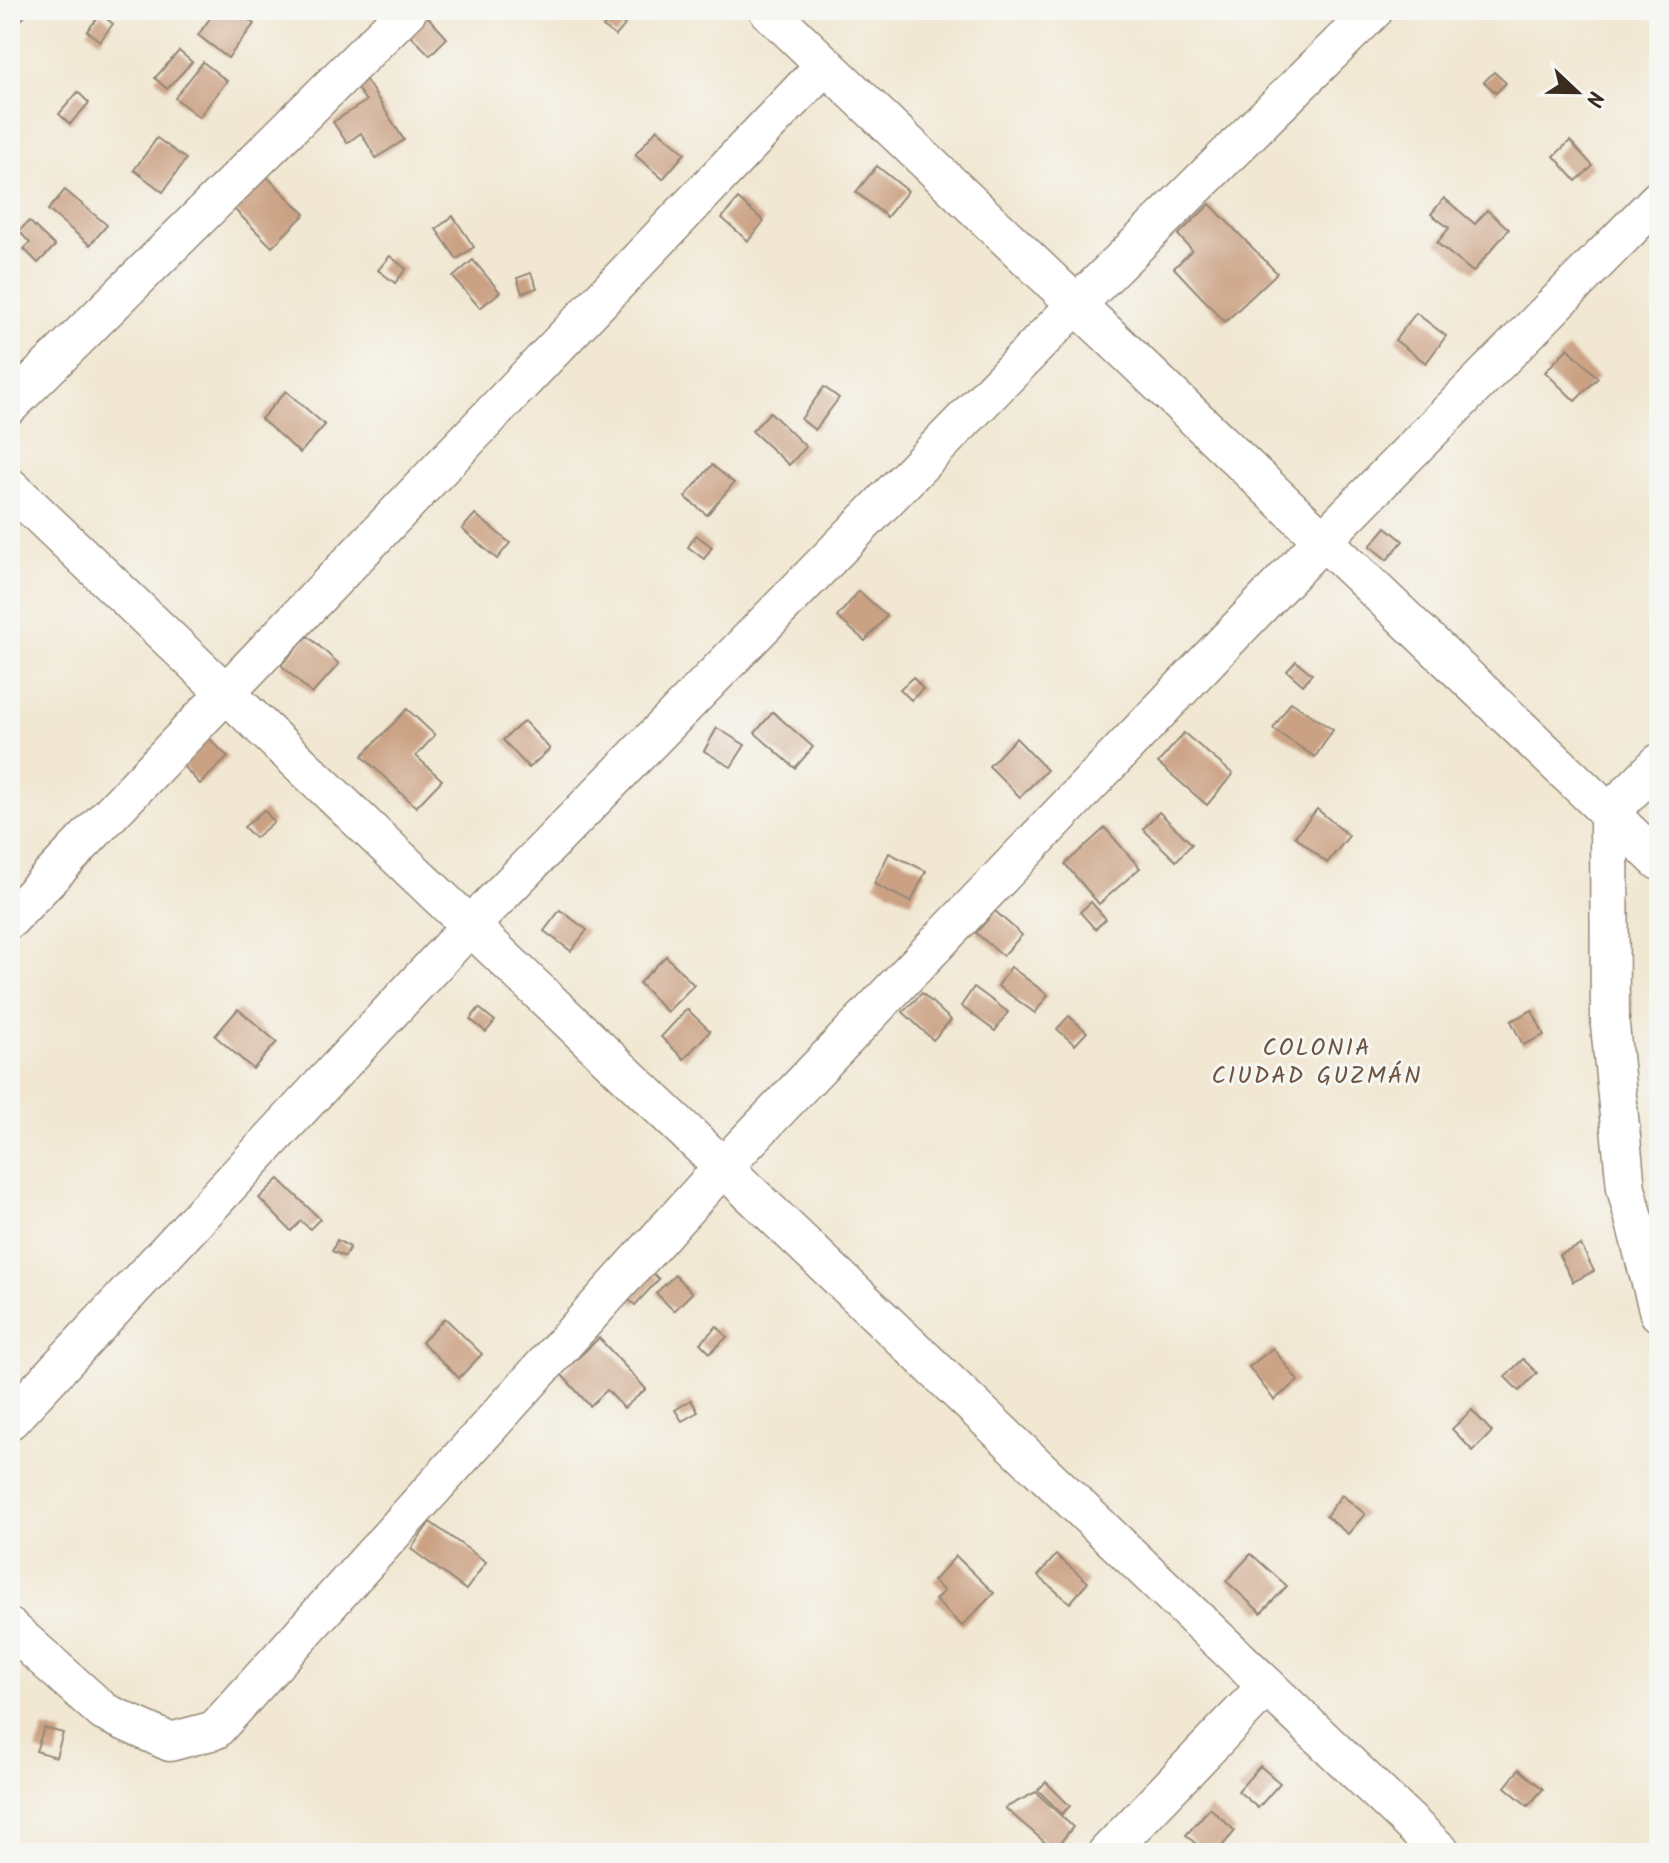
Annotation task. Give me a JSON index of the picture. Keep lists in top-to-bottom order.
{
  "districts": ["COLONIA CIUDAD GUZMÁN"],
  "north": "right"
}
